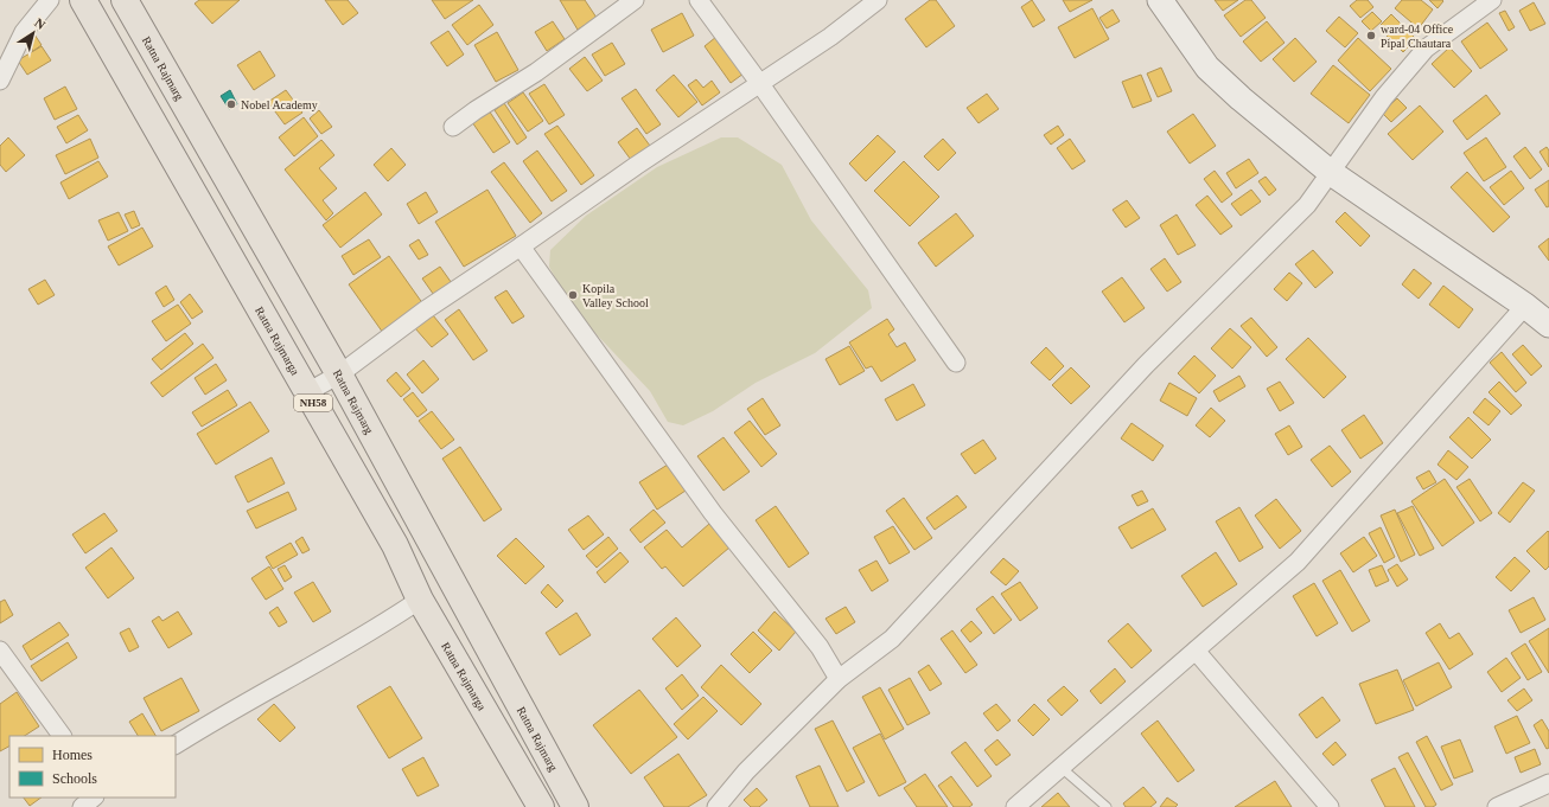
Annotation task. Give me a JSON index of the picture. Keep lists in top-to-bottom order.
{
  "streets": {
    "main road": ["Ratna Rajmarg", "Ratna Rajmarga", "NH58"]
  },
  "places": ["ward-04 Office Pipal Chautara", "Nobel Academy", "Kopila Valley School"],
  "legend": ["Homes", "Schools"],
  "north": "top right"
}
